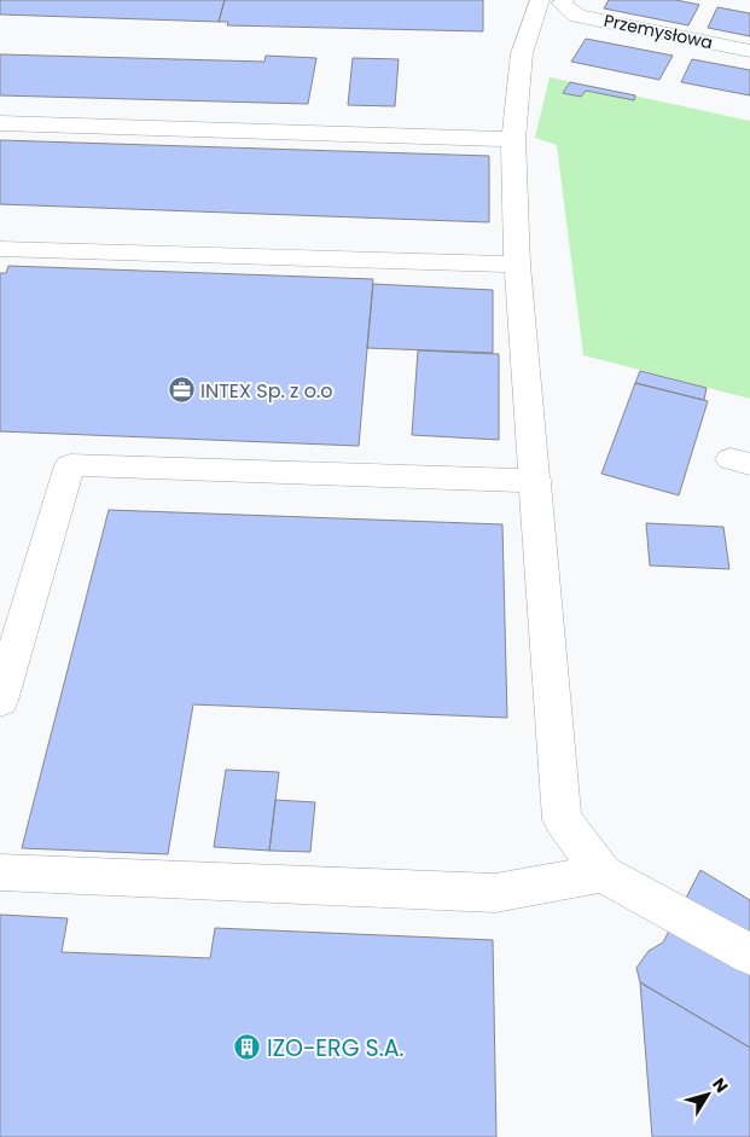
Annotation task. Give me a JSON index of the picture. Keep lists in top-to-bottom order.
{
  "streets": {
    "street": ["Przemysłowa"]
  },
  "places": {
    "office": ["INTEX Sp. z o.o"],
    "building": ["IZO-ERG S.A."]
  },
  "north": "top right"
}
